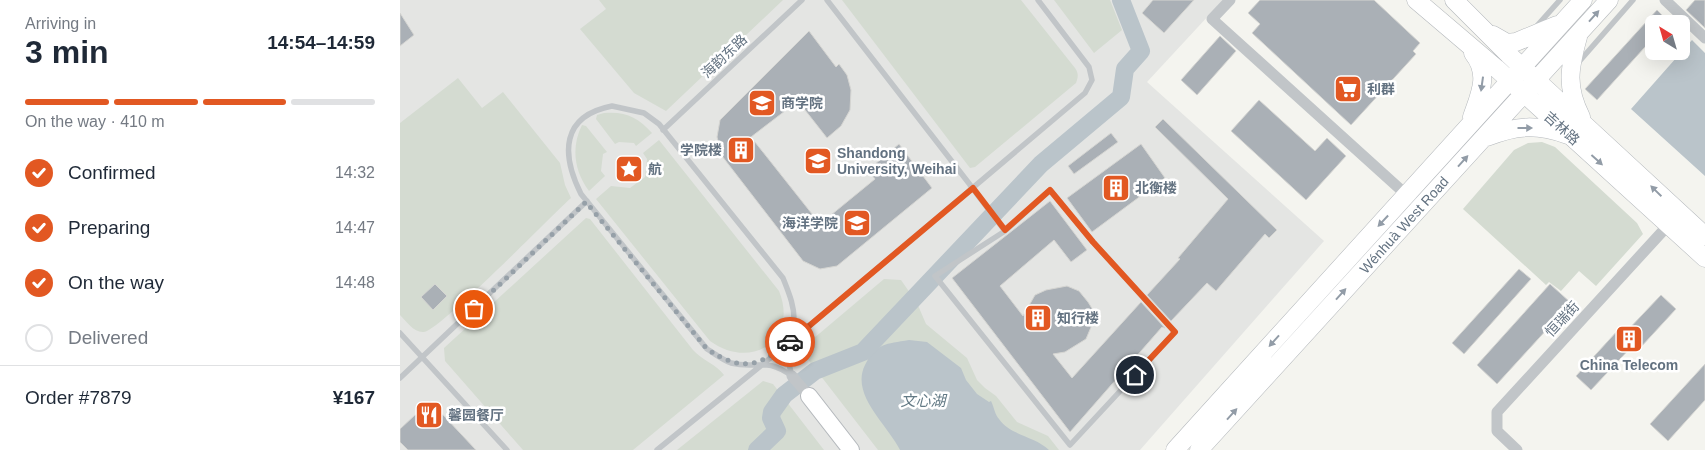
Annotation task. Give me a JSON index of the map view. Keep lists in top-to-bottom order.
{
  "streets": {
    "main road": ["吉林路", "Wénhuà West Road"],
    "street": ["恒瑞街"],
    "lane": ["海韵东路"]
  },
  "crossings": [
    ["吉林路", "Wénhuà West Road"],
    ["吉林路", "恒瑞街"]
  ],
  "water": ["文心湖"],
  "places": {
    "supermarket": ["利群"],
    "school or university": ["商学院", "Shandong University, Weihai", "海洋学院"],
    "building": [
      "学院楼",
      "北衡楼",
      "知行楼",
      "China Telecom"
    ],
    "place": ["航"],
    "restaurant": ["馨园餐厅"]
  },
  "north": "top left",
  "page": {
    "heading": ["3 min", "Arriving in", "14:54–14:59"],
    "panel": ["Order #7879", "¥167"],
    "bar": "On the way · 410 m",
    "list": [
      ["Confirmed", "14:32"],
      ["Preparing", "14:47"],
      ["On the way", "14:48"],
      "Delivered"
    ]
  }
}
